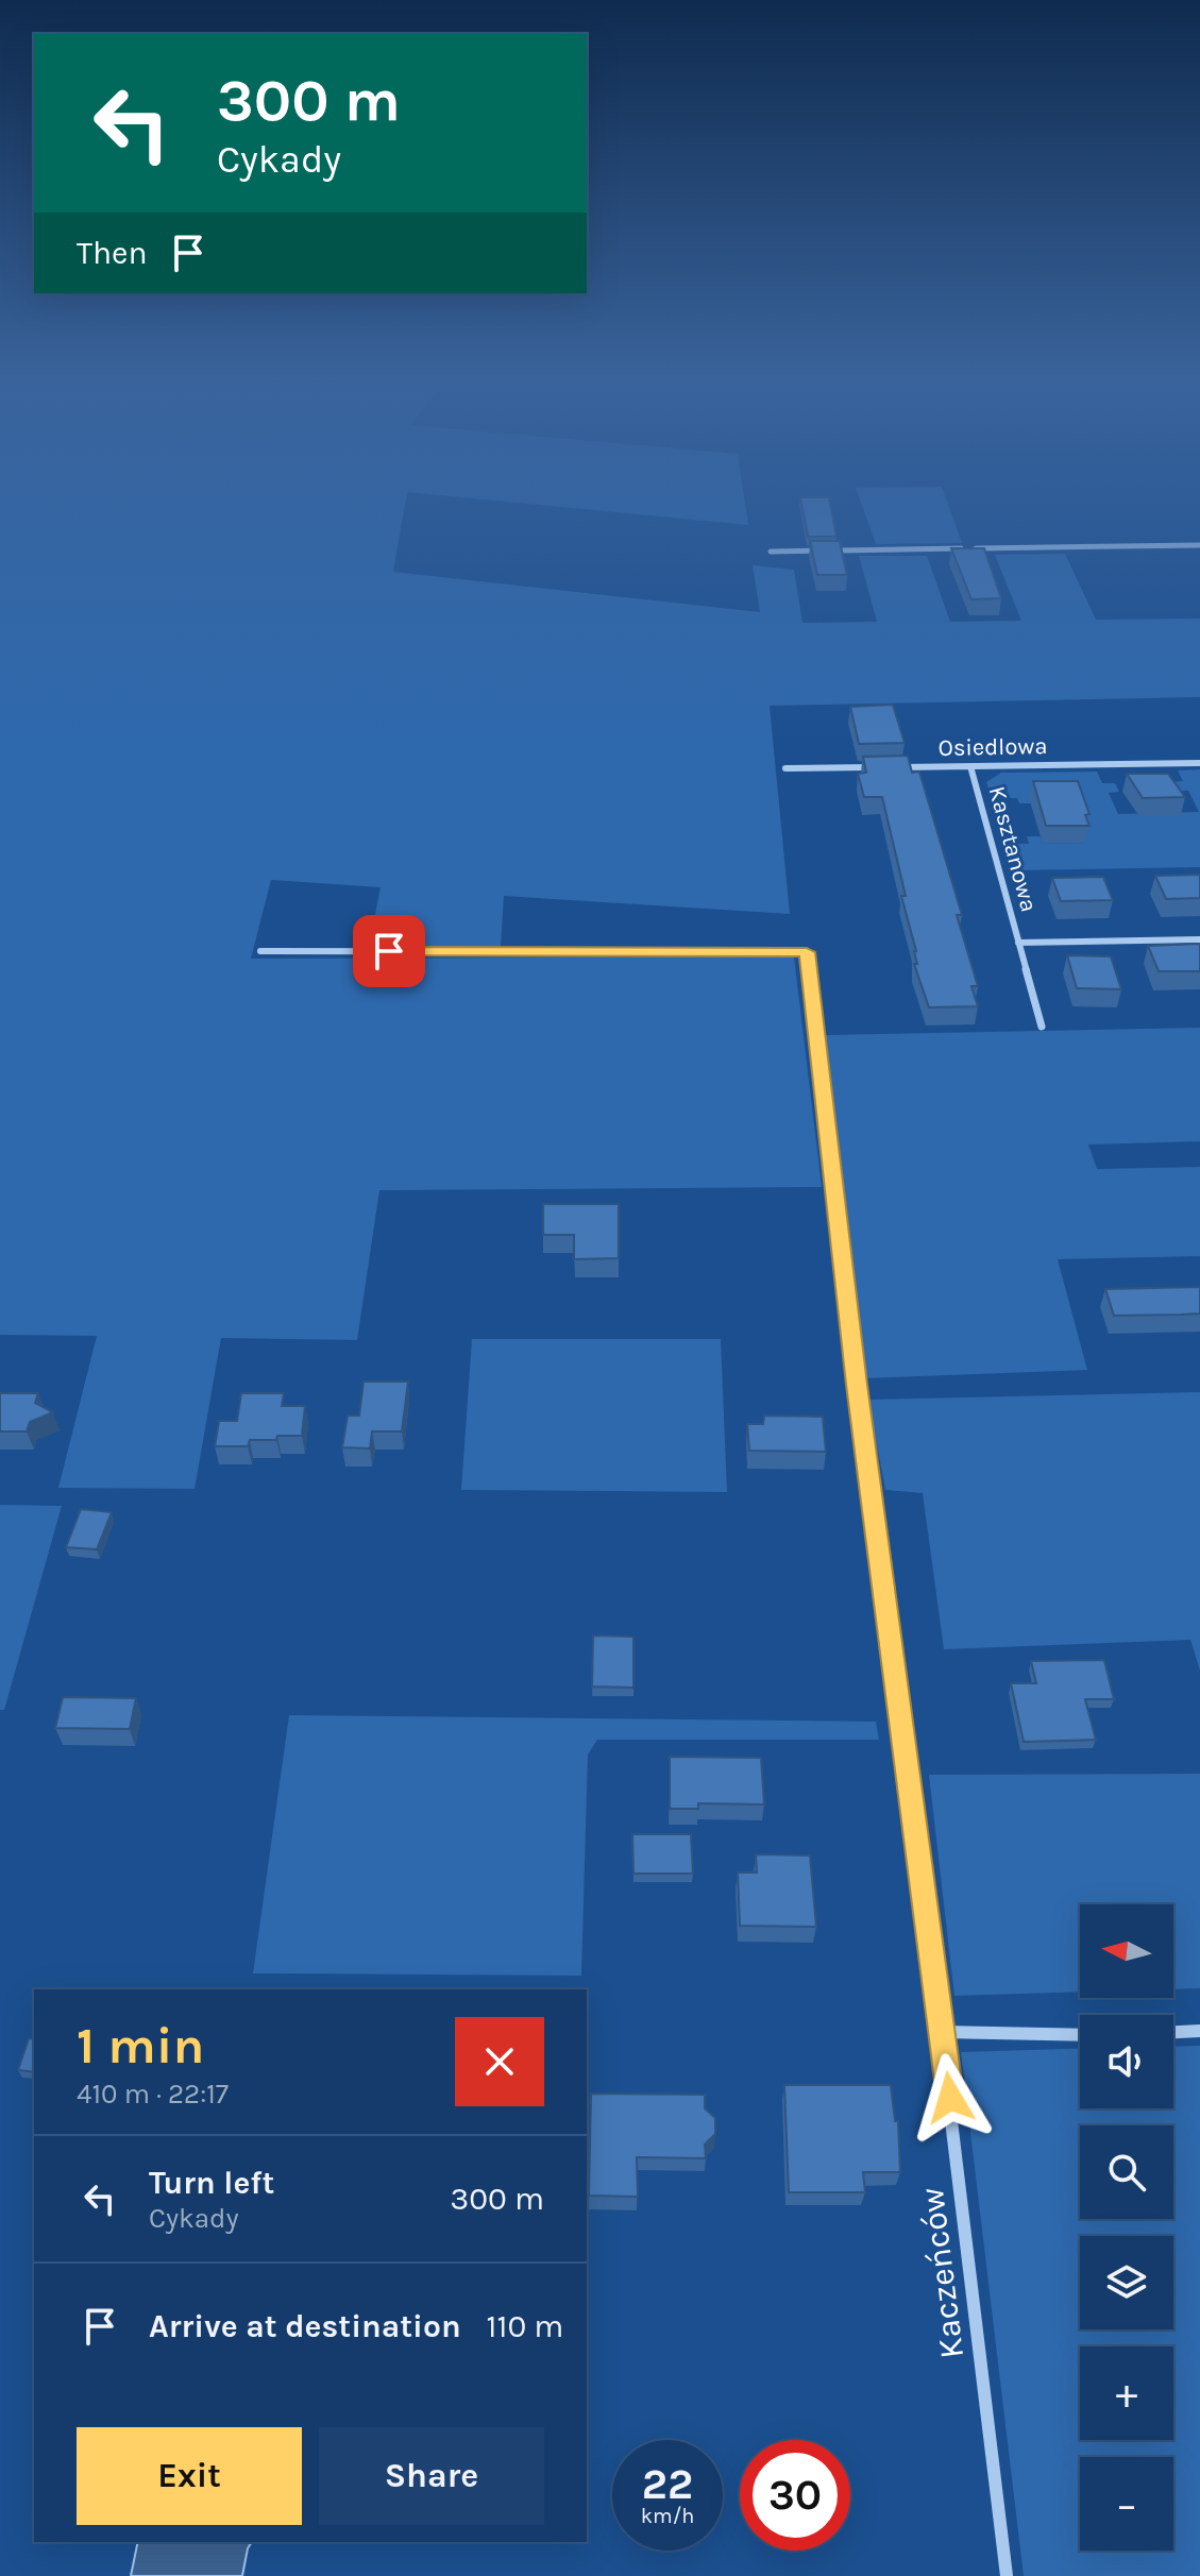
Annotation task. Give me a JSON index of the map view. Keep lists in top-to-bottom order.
{
  "streets": {
    "street": ["Osiedlowa", "Kasztanowa", "Kaczeńców"]
  },
  "crossings": [
    ["Osiedlowa", "Kasztanowa"]
  ],
  "north": "left",
  "page": {
    "turn": ["300 m", "Cykady"],
    "then": "Then",
    "map_buttons": ["+", "−"],
    "heading": ["1 min", "410 m · 22:17"],
    "list": [
      {
        "name": "Turn left",
        "note": "Cykady",
        "value": "300 m"
      },
      {
        "name": "Arrive at destination",
        "value": "110 m"
      }
    ],
    "buttons": ["Exit", "Share"],
    "speed": "22 km/h",
    "limit": "30"
  }
}
